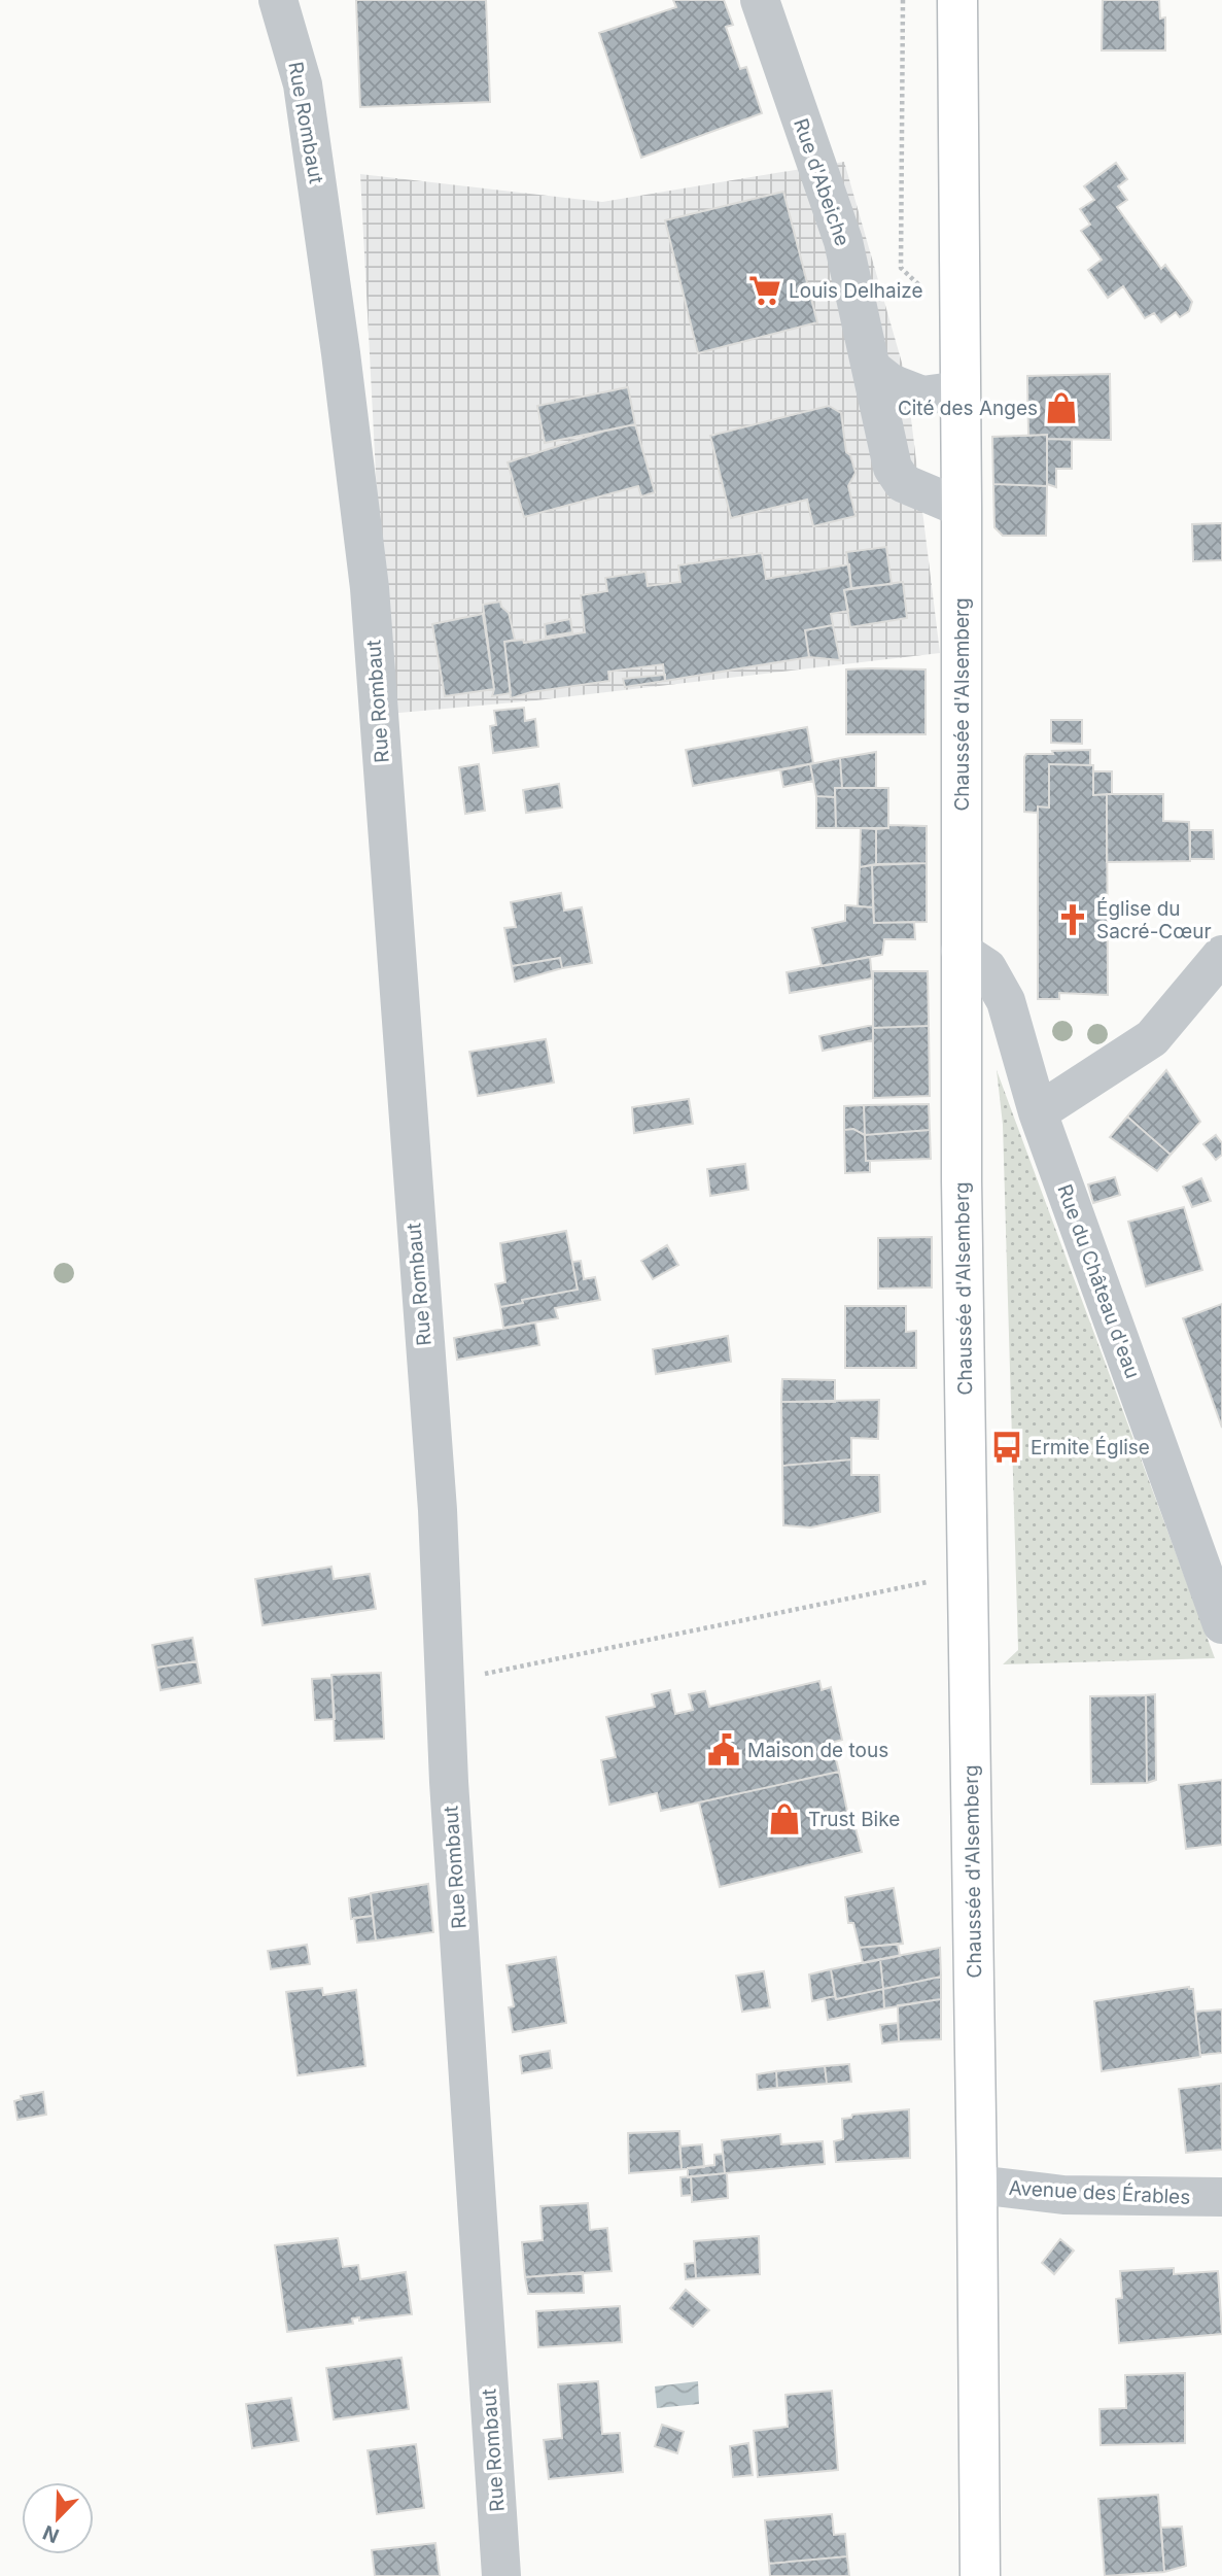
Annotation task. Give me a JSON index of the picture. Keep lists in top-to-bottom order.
{
  "streets": {
    "main road": ["Chaussée d'Alsemberg"],
    "street": [
      "Rue Rombaut",
      "Rue d'Abeiche",
      "Rue du Château d'eau",
      "Avenue des Érables"
    ]
  },
  "crossings": [
    ["Rue d'Abeiche", "Chaussée d'Alsemberg"],
    ["Chaussée d'Alsemberg", "Rue du Château d'eau"],
    ["Chaussée d'Alsemberg", "Avenue des Érables"]
  ],
  "places": {
    "supermarket": ["Louis Delhaize"],
    "shop": ["Cité des Anges", "Trust Bike"],
    "church": ["Église du Sacré-Cœur"],
    "bus stop": ["Ermite Église"],
    "public building": ["Maison de tous"]
  },
  "north": "bottom left"
}
